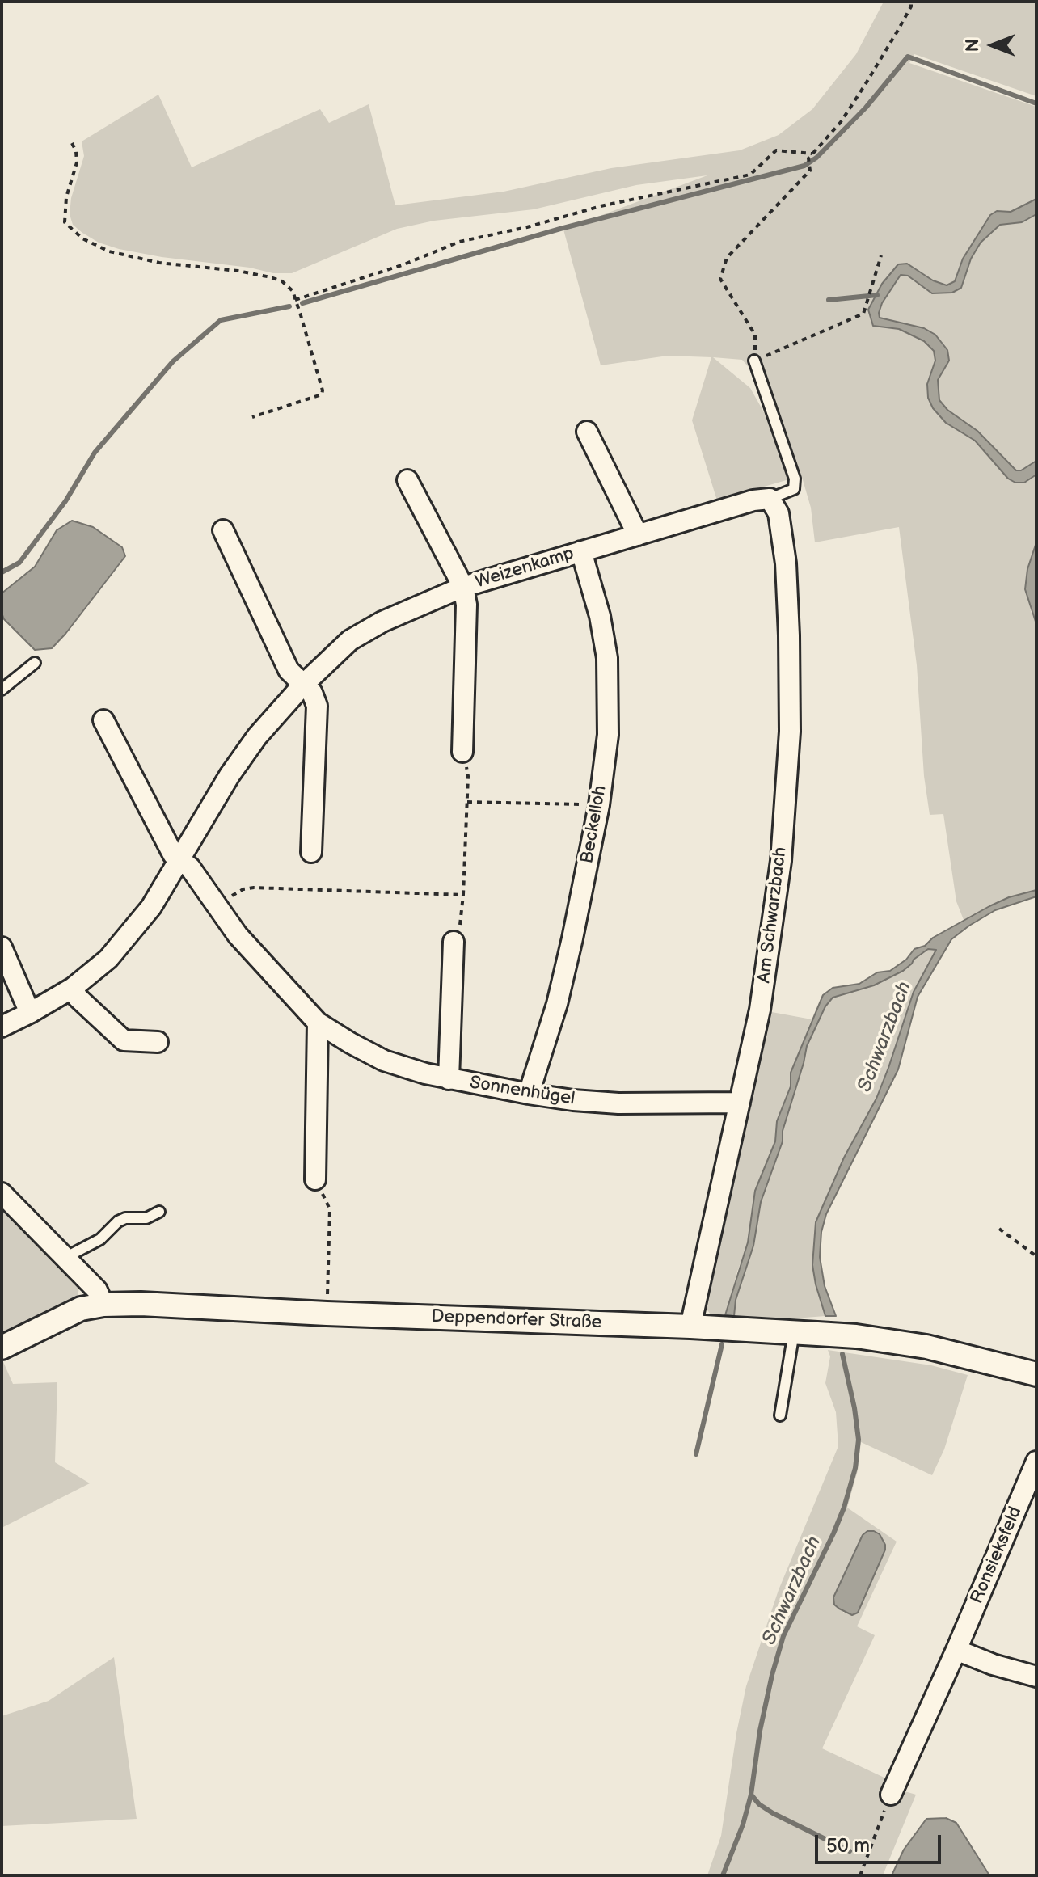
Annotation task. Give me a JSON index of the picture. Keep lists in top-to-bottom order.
{
  "streets": {
    "street": [
      "Weizenkamp",
      "Beckelloh",
      "Am Schwarzbach",
      "Sonnenhügel",
      "Deppendorfer Straße",
      "Ronsieksfeld"
    ]
  },
  "crossings": [
    ["Weizenkamp", "Beckelloh"],
    ["Weizenkamp", "Am Schwarzbach"],
    ["Weizenkamp", "Sonnenhügel"],
    ["Beckelloh", "Sonnenhügel"],
    ["Am Schwarzbach", "Sonnenhügel"],
    ["Am Schwarzbach", "Deppendorfer Straße"]
  ],
  "water": ["Schwarzbach"],
  "scale_bar": "50 m",
  "north": "left"
}
